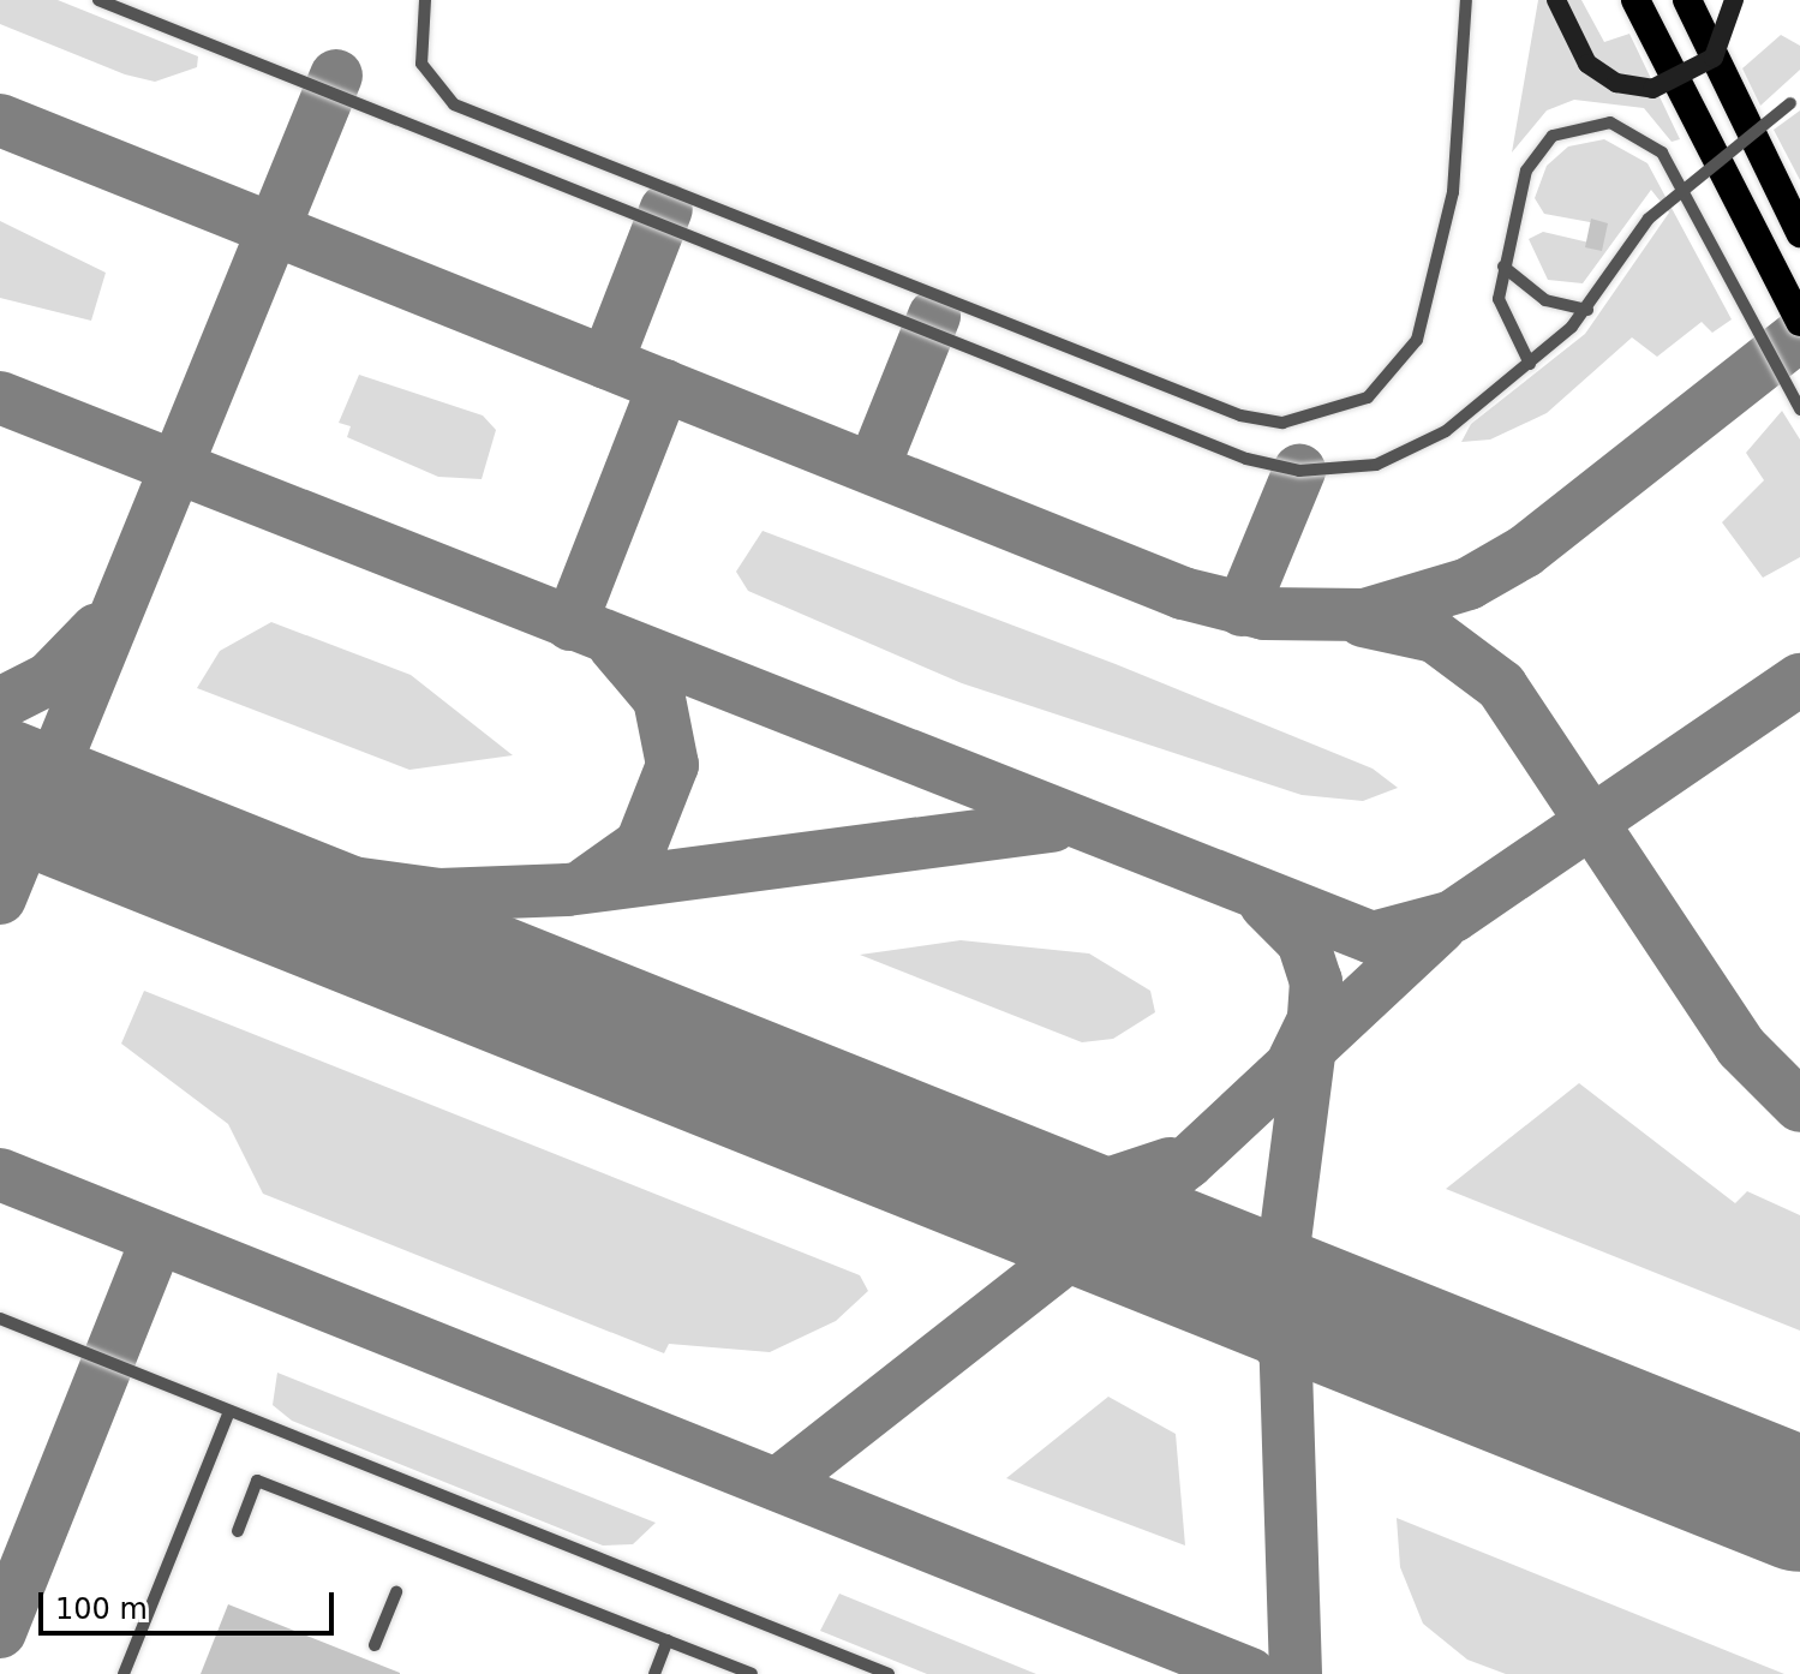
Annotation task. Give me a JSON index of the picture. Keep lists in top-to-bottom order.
{
  "scale_bar": "100 m"
}
